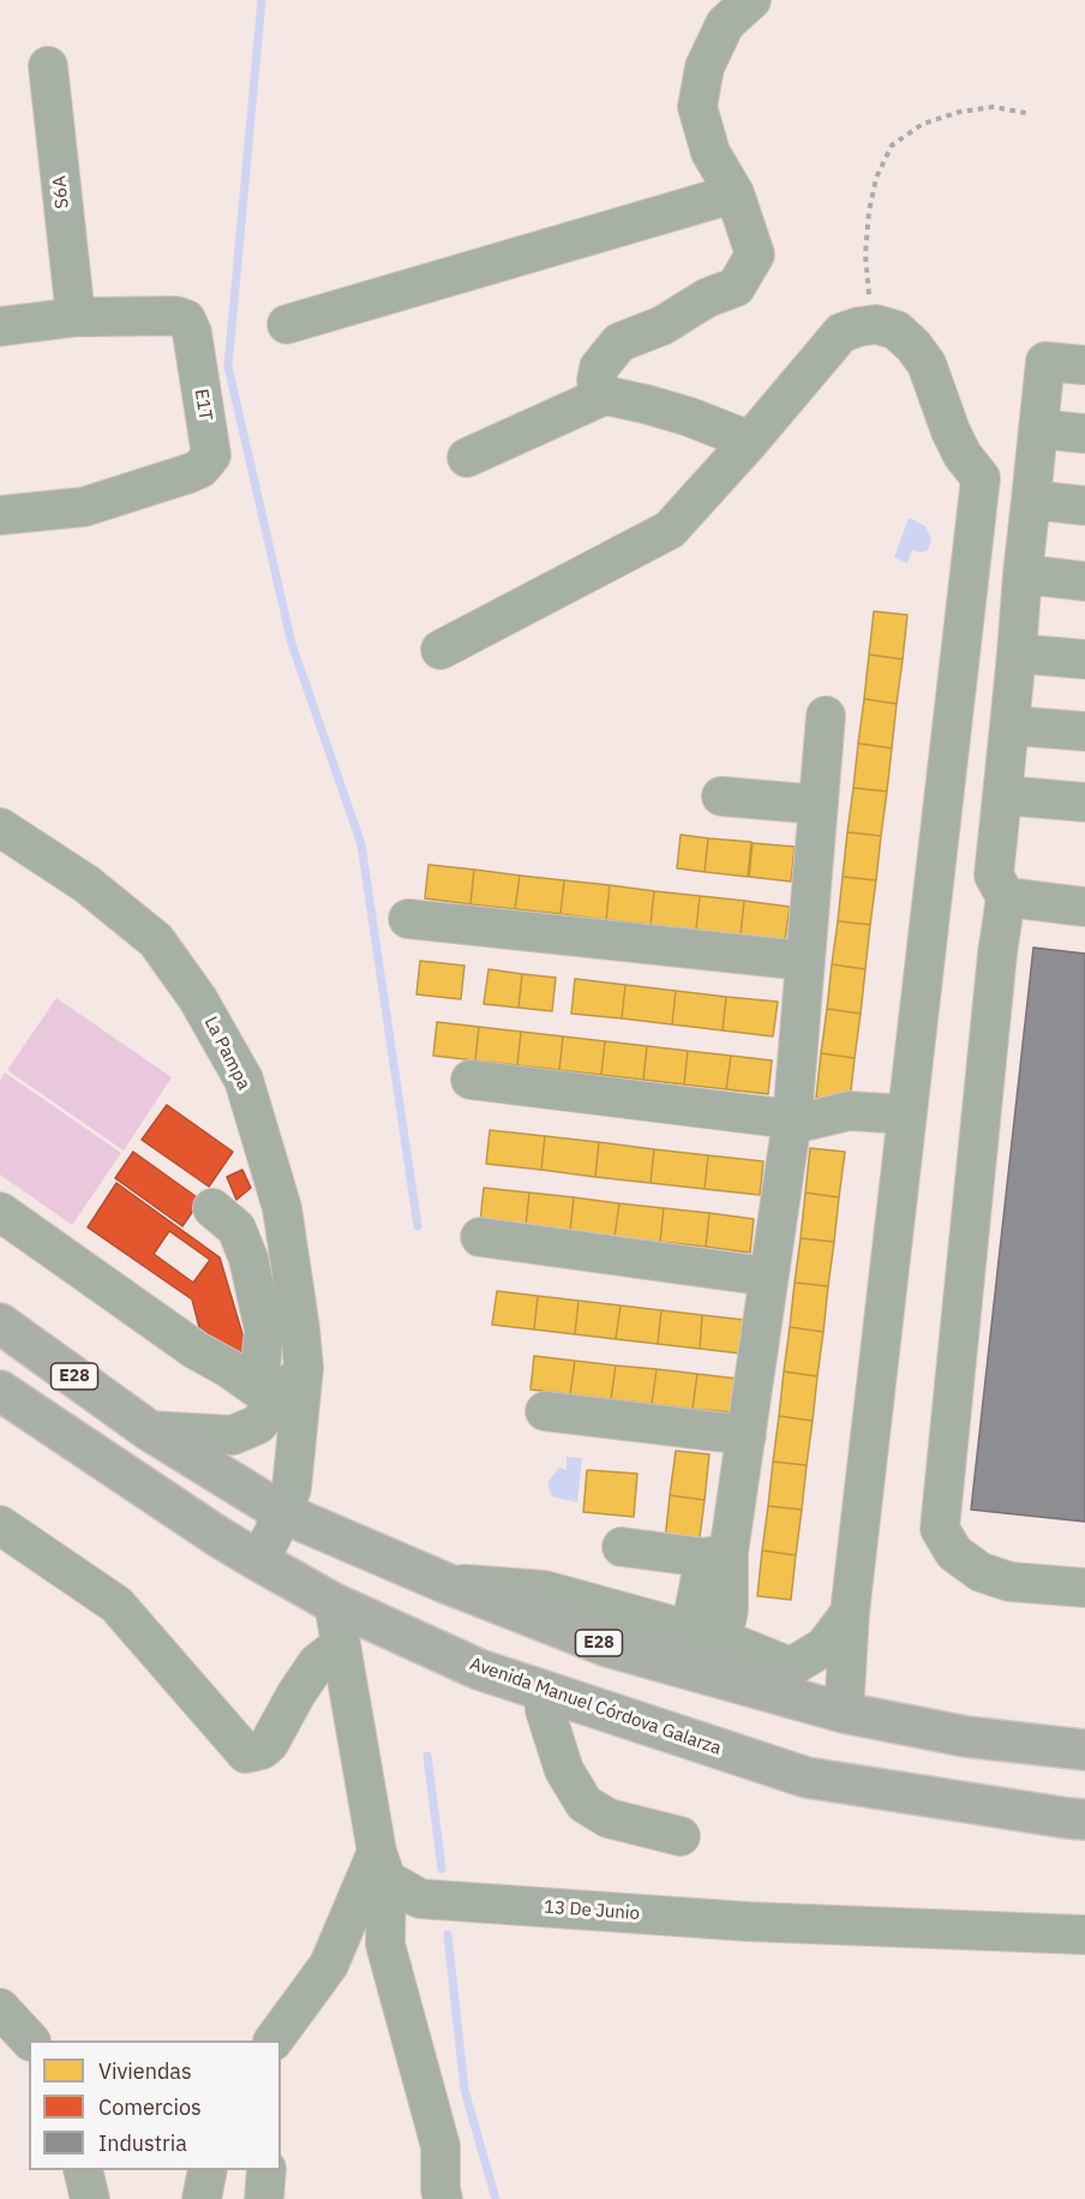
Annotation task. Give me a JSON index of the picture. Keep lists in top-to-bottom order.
{
  "streets": {
    "main road": ["E28", "Avenida Manuel Córdova Galarza"],
    "street": [
      "S6A",
      "E1T",
      "La Pampa",
      "13 De Junio"
    ]
  },
  "crossings": [
    ["S6A", "E1T"],
    ["La Pampa", "E28"],
    ["La Pampa", "Avenida Manuel Córdova Galarza"]
  ],
  "legend": ["Viviendas", "Comercios", "Industria"]
}
